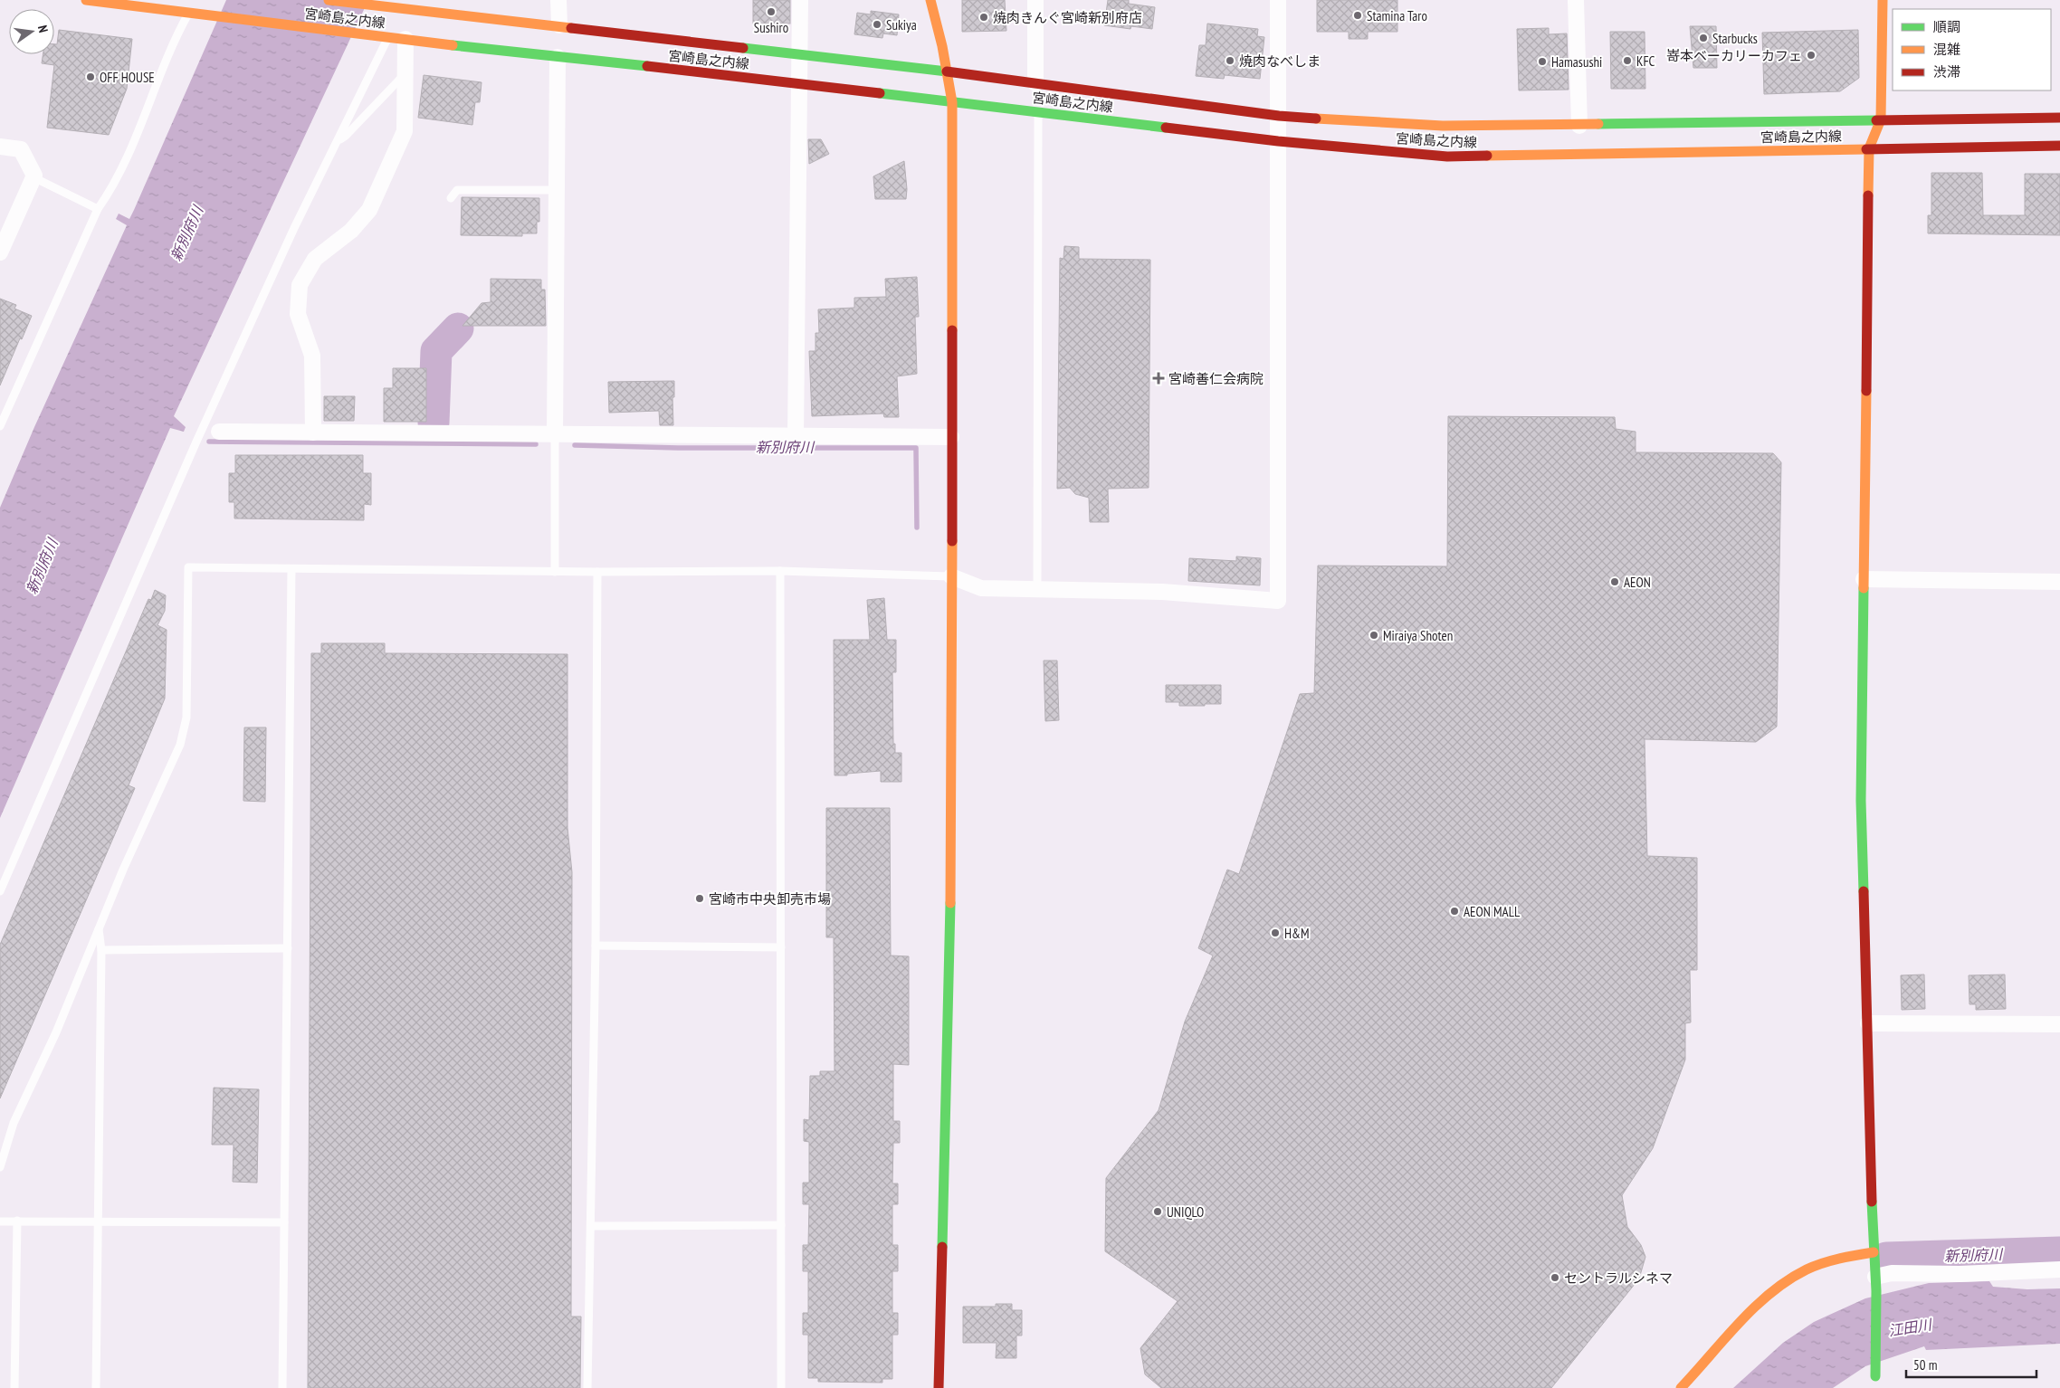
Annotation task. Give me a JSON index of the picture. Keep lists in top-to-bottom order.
{
  "streets": {
    "main road": ["宮崎島之内線"]
  },
  "water": ["新別府川", "江田川"],
  "places": {
    "other": [
      "Sushiro",
      "Stamina Taro",
      "焼肉きんぐ宮崎新別府店",
      "Sukiya",
      "Starbucks",
      "嵜本ベーカリーカフェ",
      "焼肉なべしま",
      "KFC",
      "Hamasushi",
      "OFF HOUSE",
      "AEON",
      "Miraiya Shoten",
      "宮崎市中央卸売市場",
      "AEON MALL",
      "H&M",
      "UNIQLO",
      "セントラルシネマ"
    ],
    "health": ["宮崎善仁会病院"]
  },
  "legend": ["順調", "混雑", "渋滞"],
  "scale_bar": "50 m",
  "north": "right"
}
